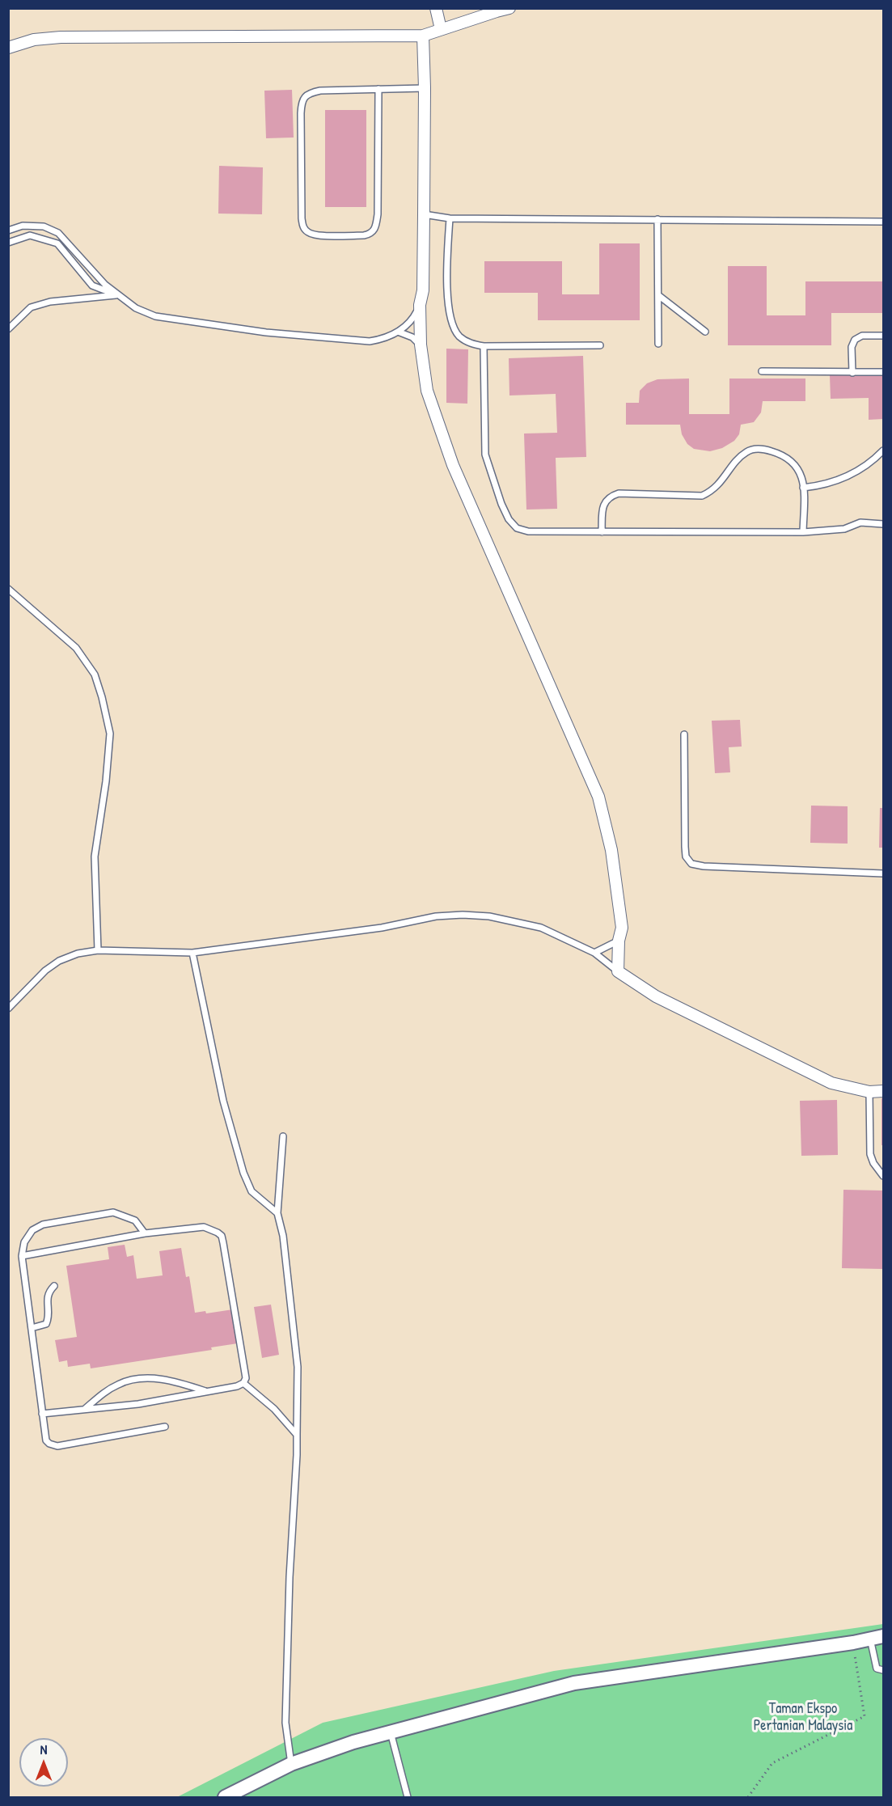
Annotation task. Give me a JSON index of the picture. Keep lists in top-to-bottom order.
{
  "parks": ["Taman Ekspo Pertanian Malaysia"],
  "north": "top"
}
